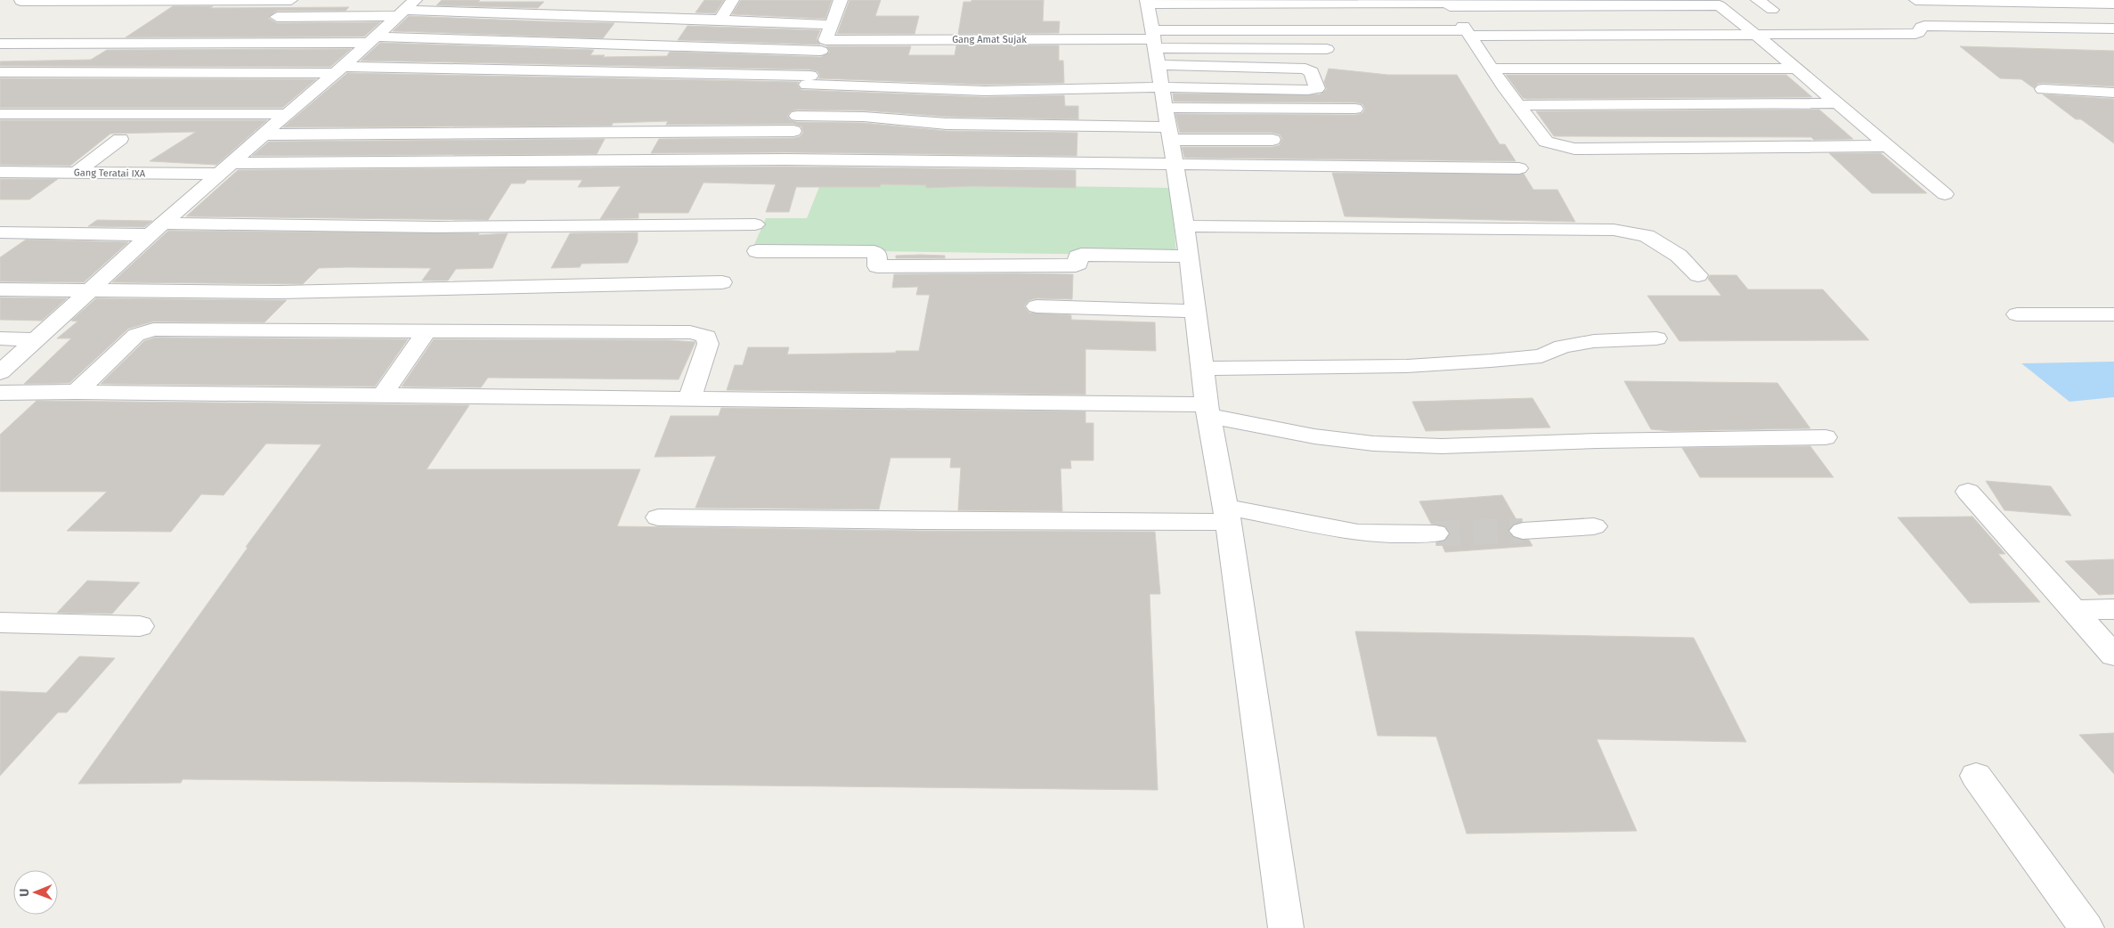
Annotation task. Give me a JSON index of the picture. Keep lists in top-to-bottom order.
{
  "streets": {
    "street": ["Gang Amat Sujak", "Gang Teratai IXA"]
  },
  "north": "left"
}
